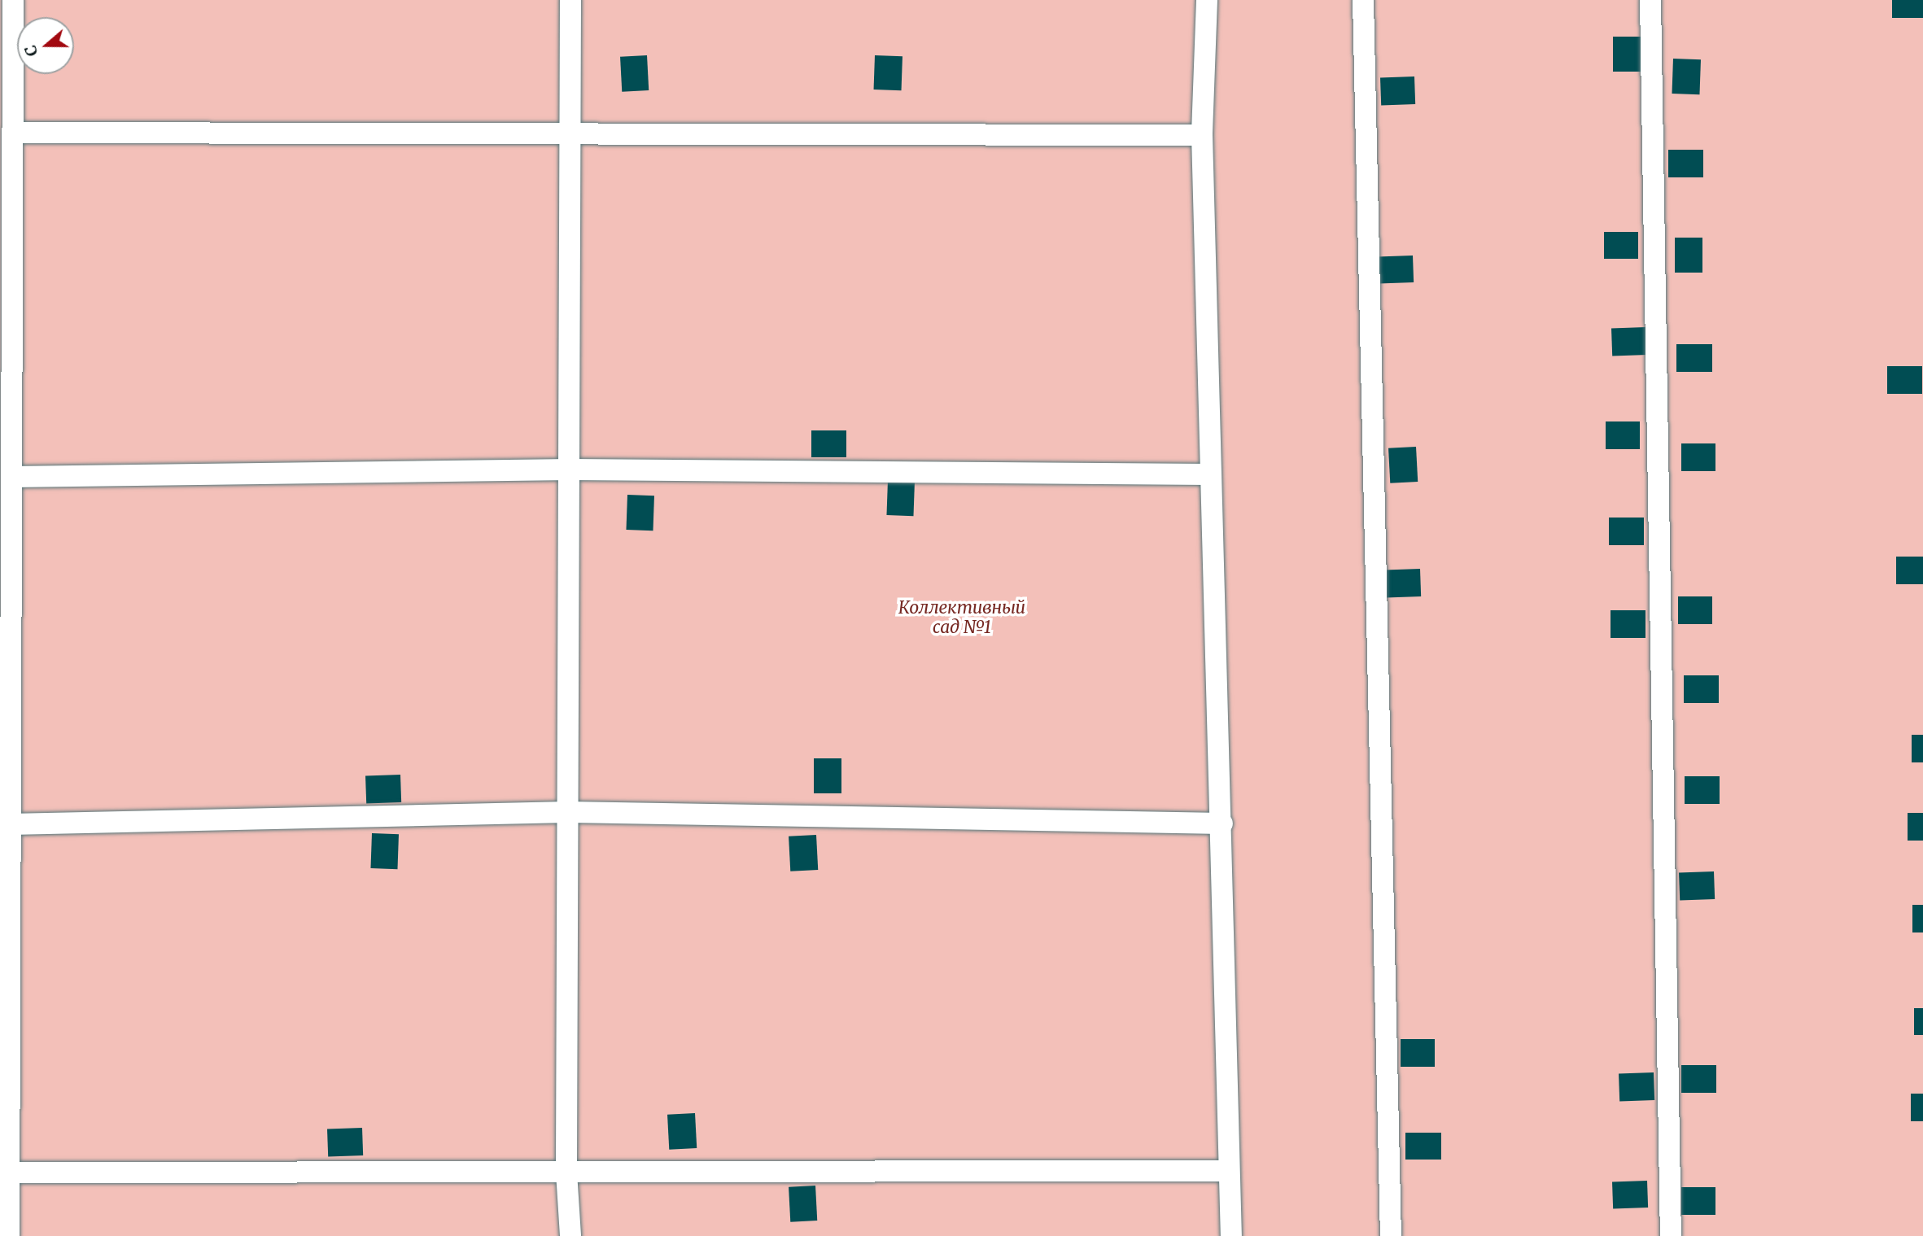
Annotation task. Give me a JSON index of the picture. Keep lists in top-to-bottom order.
{
  "parks": ["Коллективный сад №1"],
  "north": "left"
}
